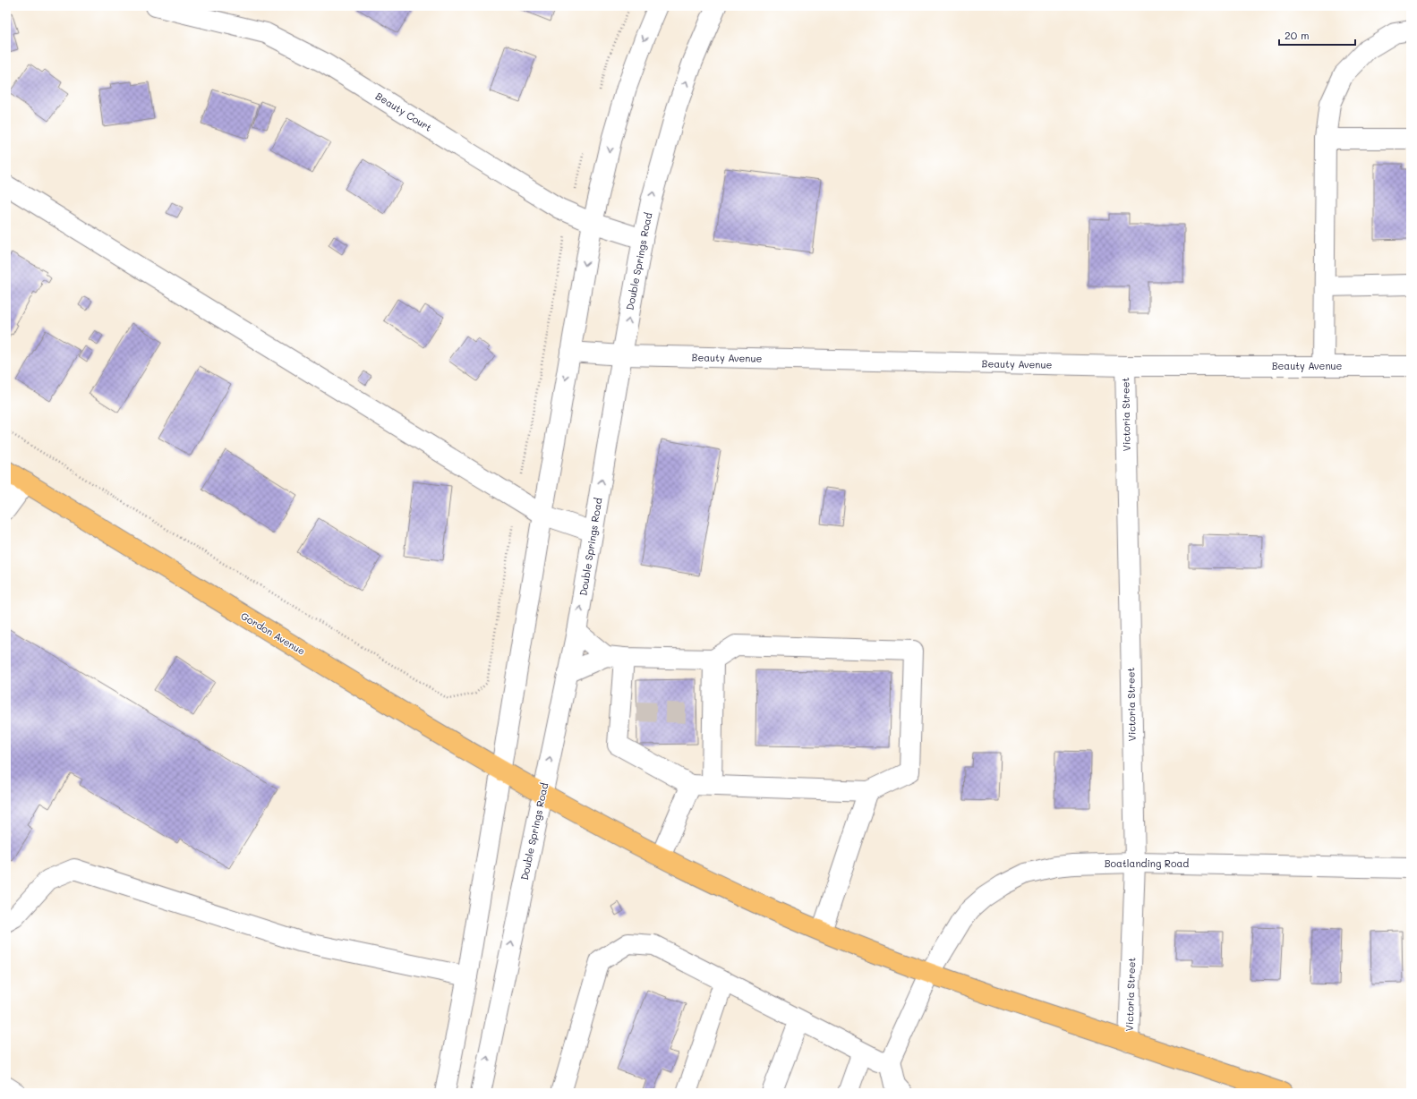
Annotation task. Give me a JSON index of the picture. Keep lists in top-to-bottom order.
{
  "streets": {
    "main road": ["Gordon Avenue"],
    "street": [
      "Beauty Court",
      "Double Springs Road",
      "Beauty Avenue",
      "Victoria Street",
      "Boatlanding Road"
    ]
  },
  "crossings": [
    ["Beauty Court", "Double Springs Road"],
    ["Double Springs Road", "Beauty Avenue"],
    ["Double Springs Road", "Gordon Avenue"],
    ["Beauty Avenue", "Victoria Street"],
    ["Victoria Street", "Gordon Avenue"],
    ["Victoria Street", "Boatlanding Road"],
    ["Gordon Avenue", "Boatlanding Road"]
  ],
  "scale_bar": "20 m"
}
